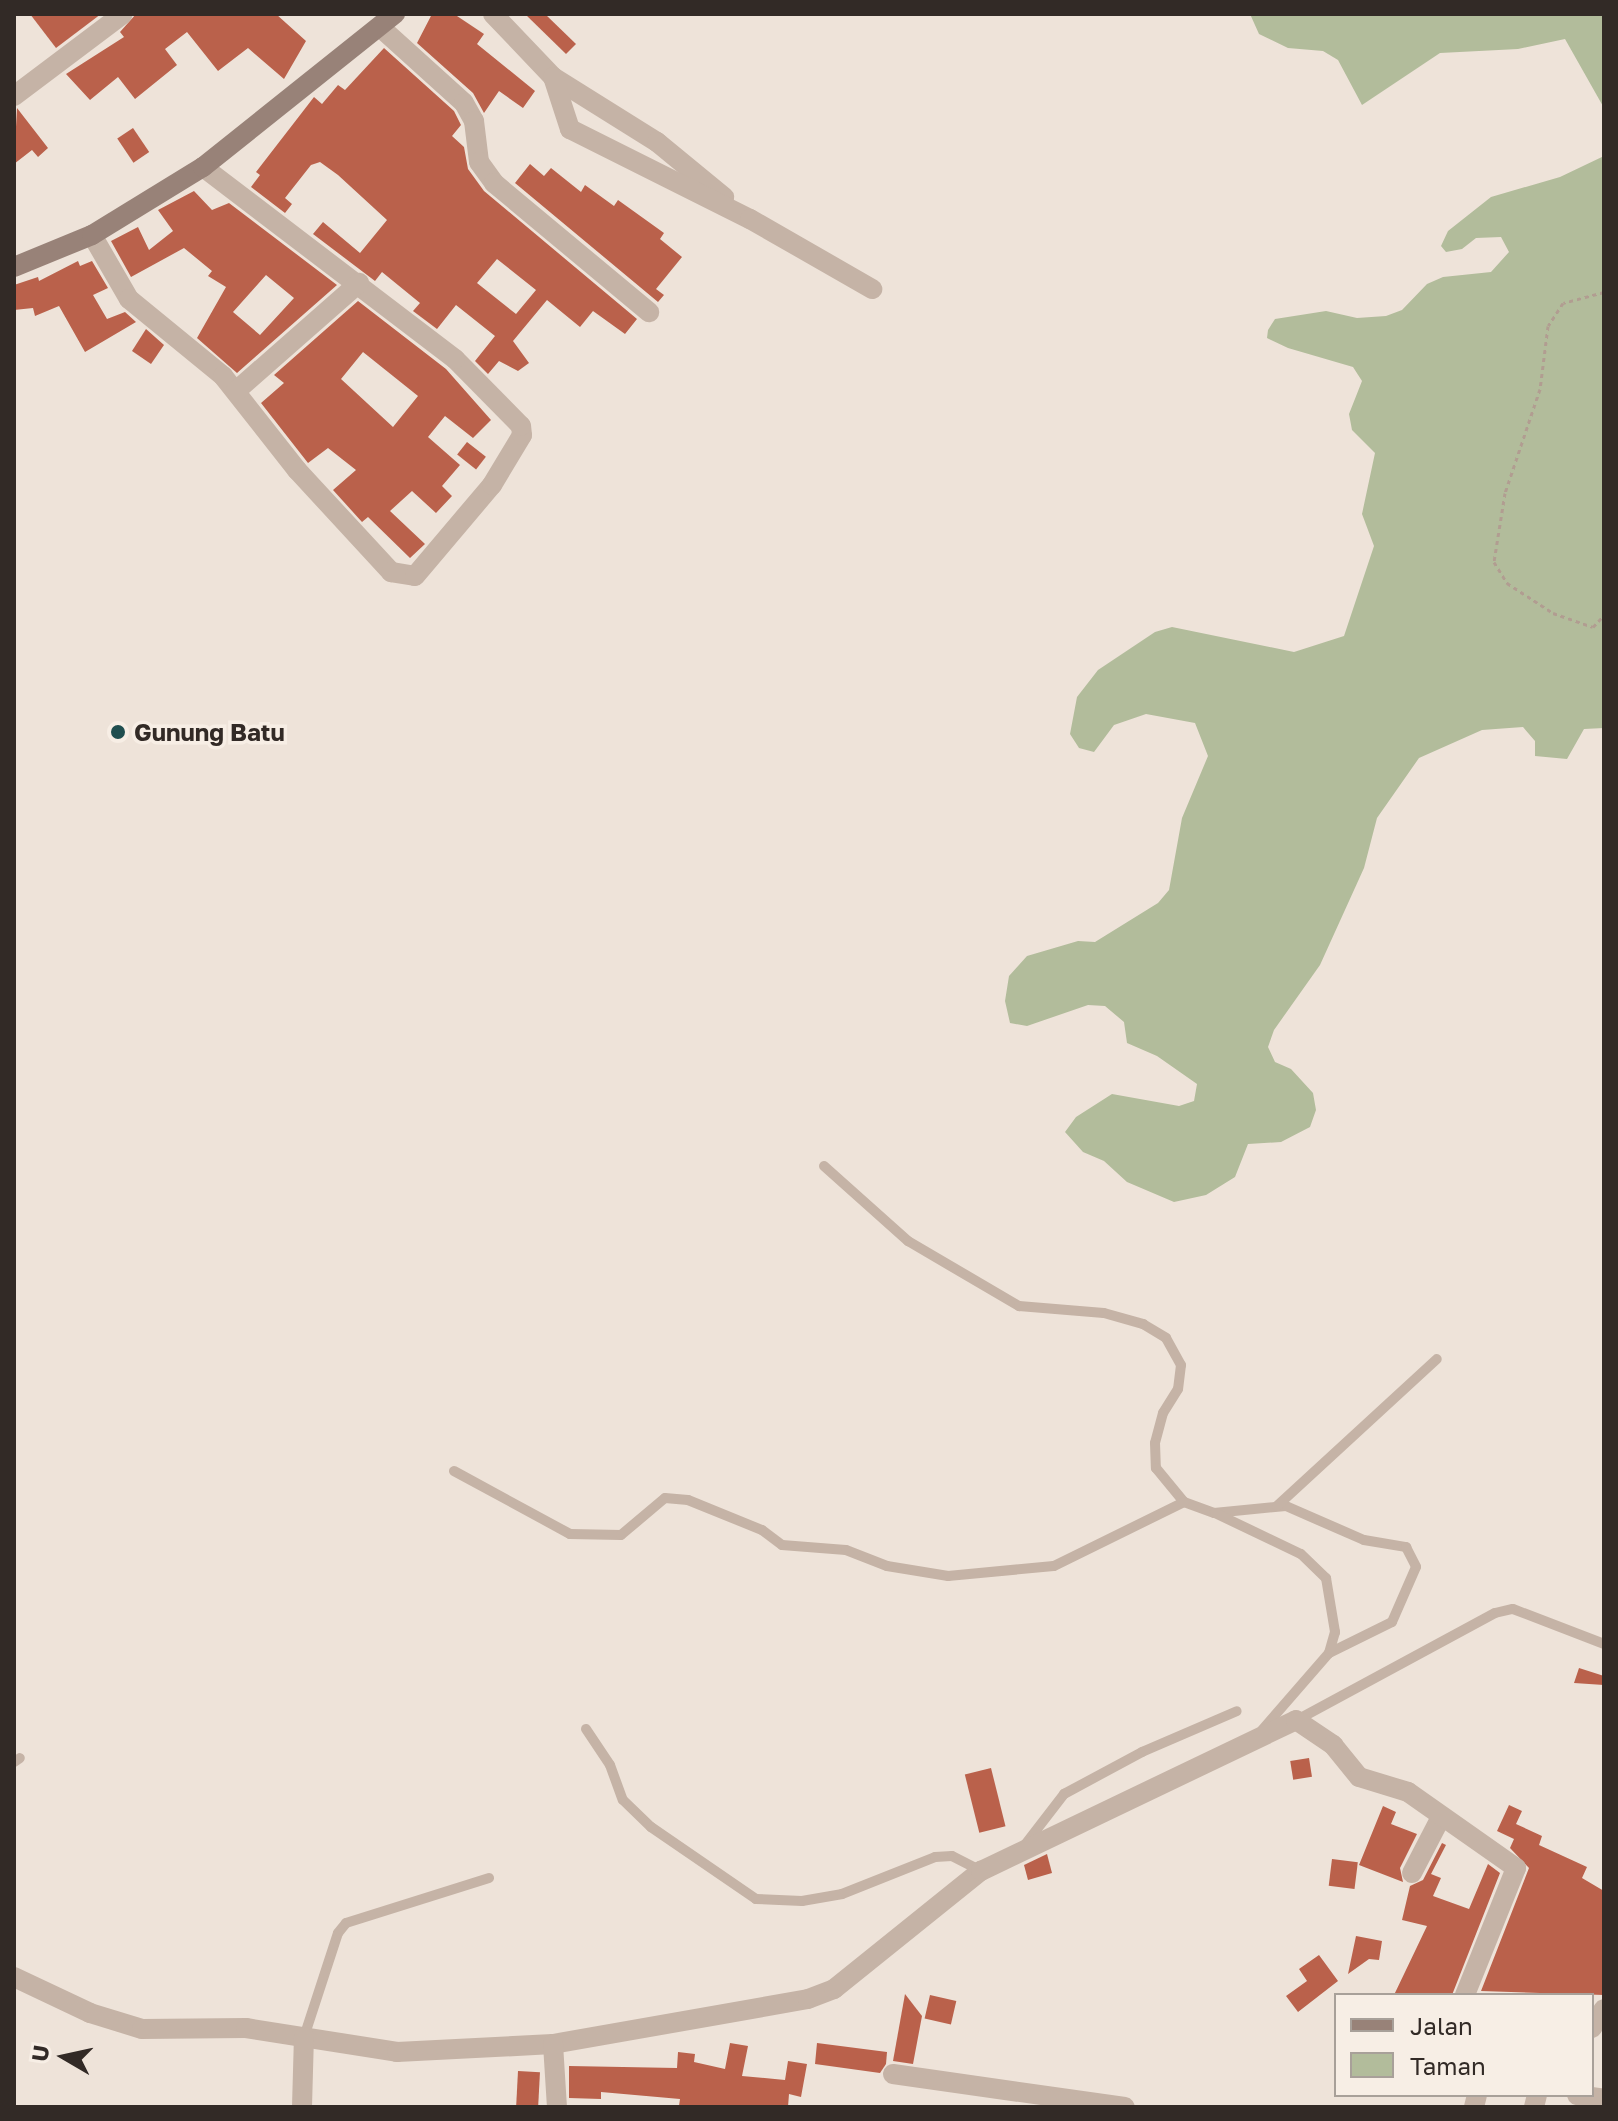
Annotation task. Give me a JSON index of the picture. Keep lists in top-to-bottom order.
{
  "places": ["Gunung Batu"],
  "legend": ["Jalan", "Taman"],
  "north": "left"
}
